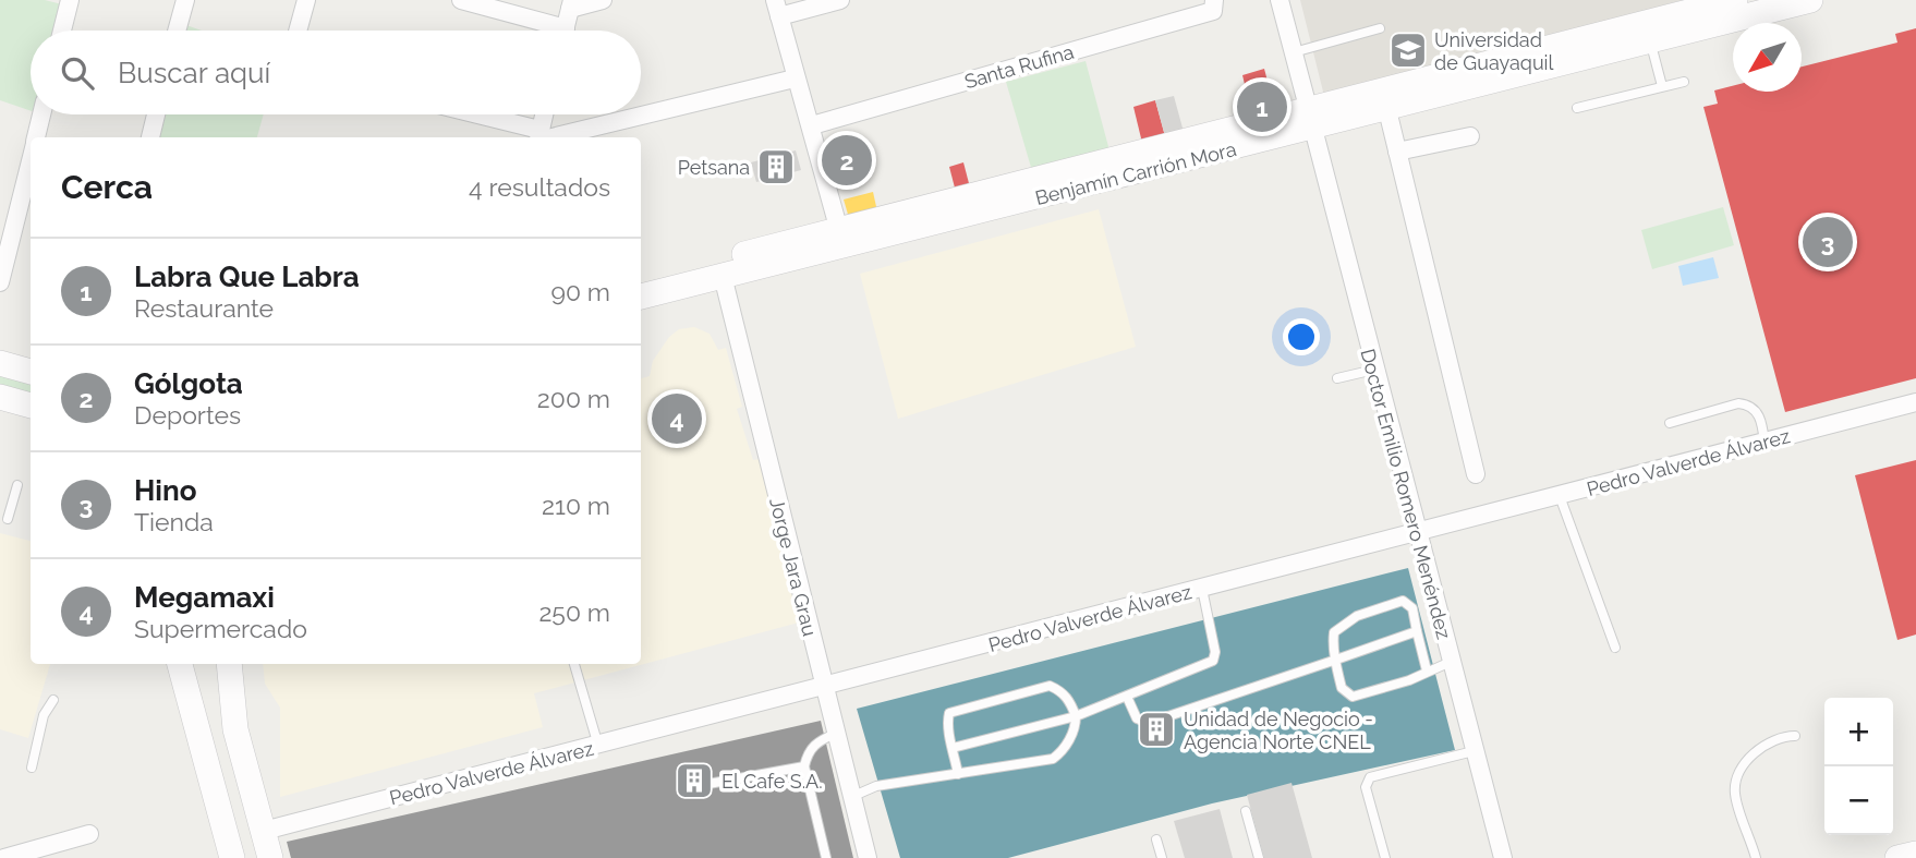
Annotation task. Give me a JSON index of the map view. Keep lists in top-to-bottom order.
{
  "streets": {
    "main road": ["Benjamín Carrión Mora"],
    "street": [
      "Santa Rufina",
      "Pedro Valverde Álvarez",
      "Doctor Emilio Romero Menéndez",
      "Jorge Jara Grau"
    ]
  },
  "crossings": [
    ["Benjamín Carrión Mora", "Doctor Emilio Romero Menéndez"],
    ["Benjamín Carrión Mora", "Jorge Jara Grau"],
    ["Pedro Valverde Álvarez", "Doctor Emilio Romero Menéndez"],
    ["Pedro Valverde Álvarez", "Jorge Jara Grau"]
  ],
  "places": {
    "school or university": ["Universidad de Guayaquil"],
    "building": ["Petsana", "Unidad de Negocio - Agencia Norte CNEL", "El Cafe S.A."]
  },
  "north": "bottom left",
  "page": {
    "search": "Buscar aquí",
    "pins": [
      "1",
      "2",
      "3",
      "4"
    ],
    "heading": ["Cerca", "4 resultados"],
    "list": [
      {
        "mark": "1",
        "name": "Labra Que Labra",
        "note": "Restaurante",
        "value": "90 m"
      },
      {
        "mark": "2",
        "name": "Gólgota",
        "note": "Deportes",
        "value": "200 m"
      },
      {
        "mark": "3",
        "name": "Hino",
        "note": "Tienda",
        "value": "210 m"
      },
      {
        "mark": "4",
        "name": "Megamaxi",
        "note": "Supermercado",
        "value": "250 m"
      }
    ],
    "map_buttons": ["+", "−"]
  }
}
